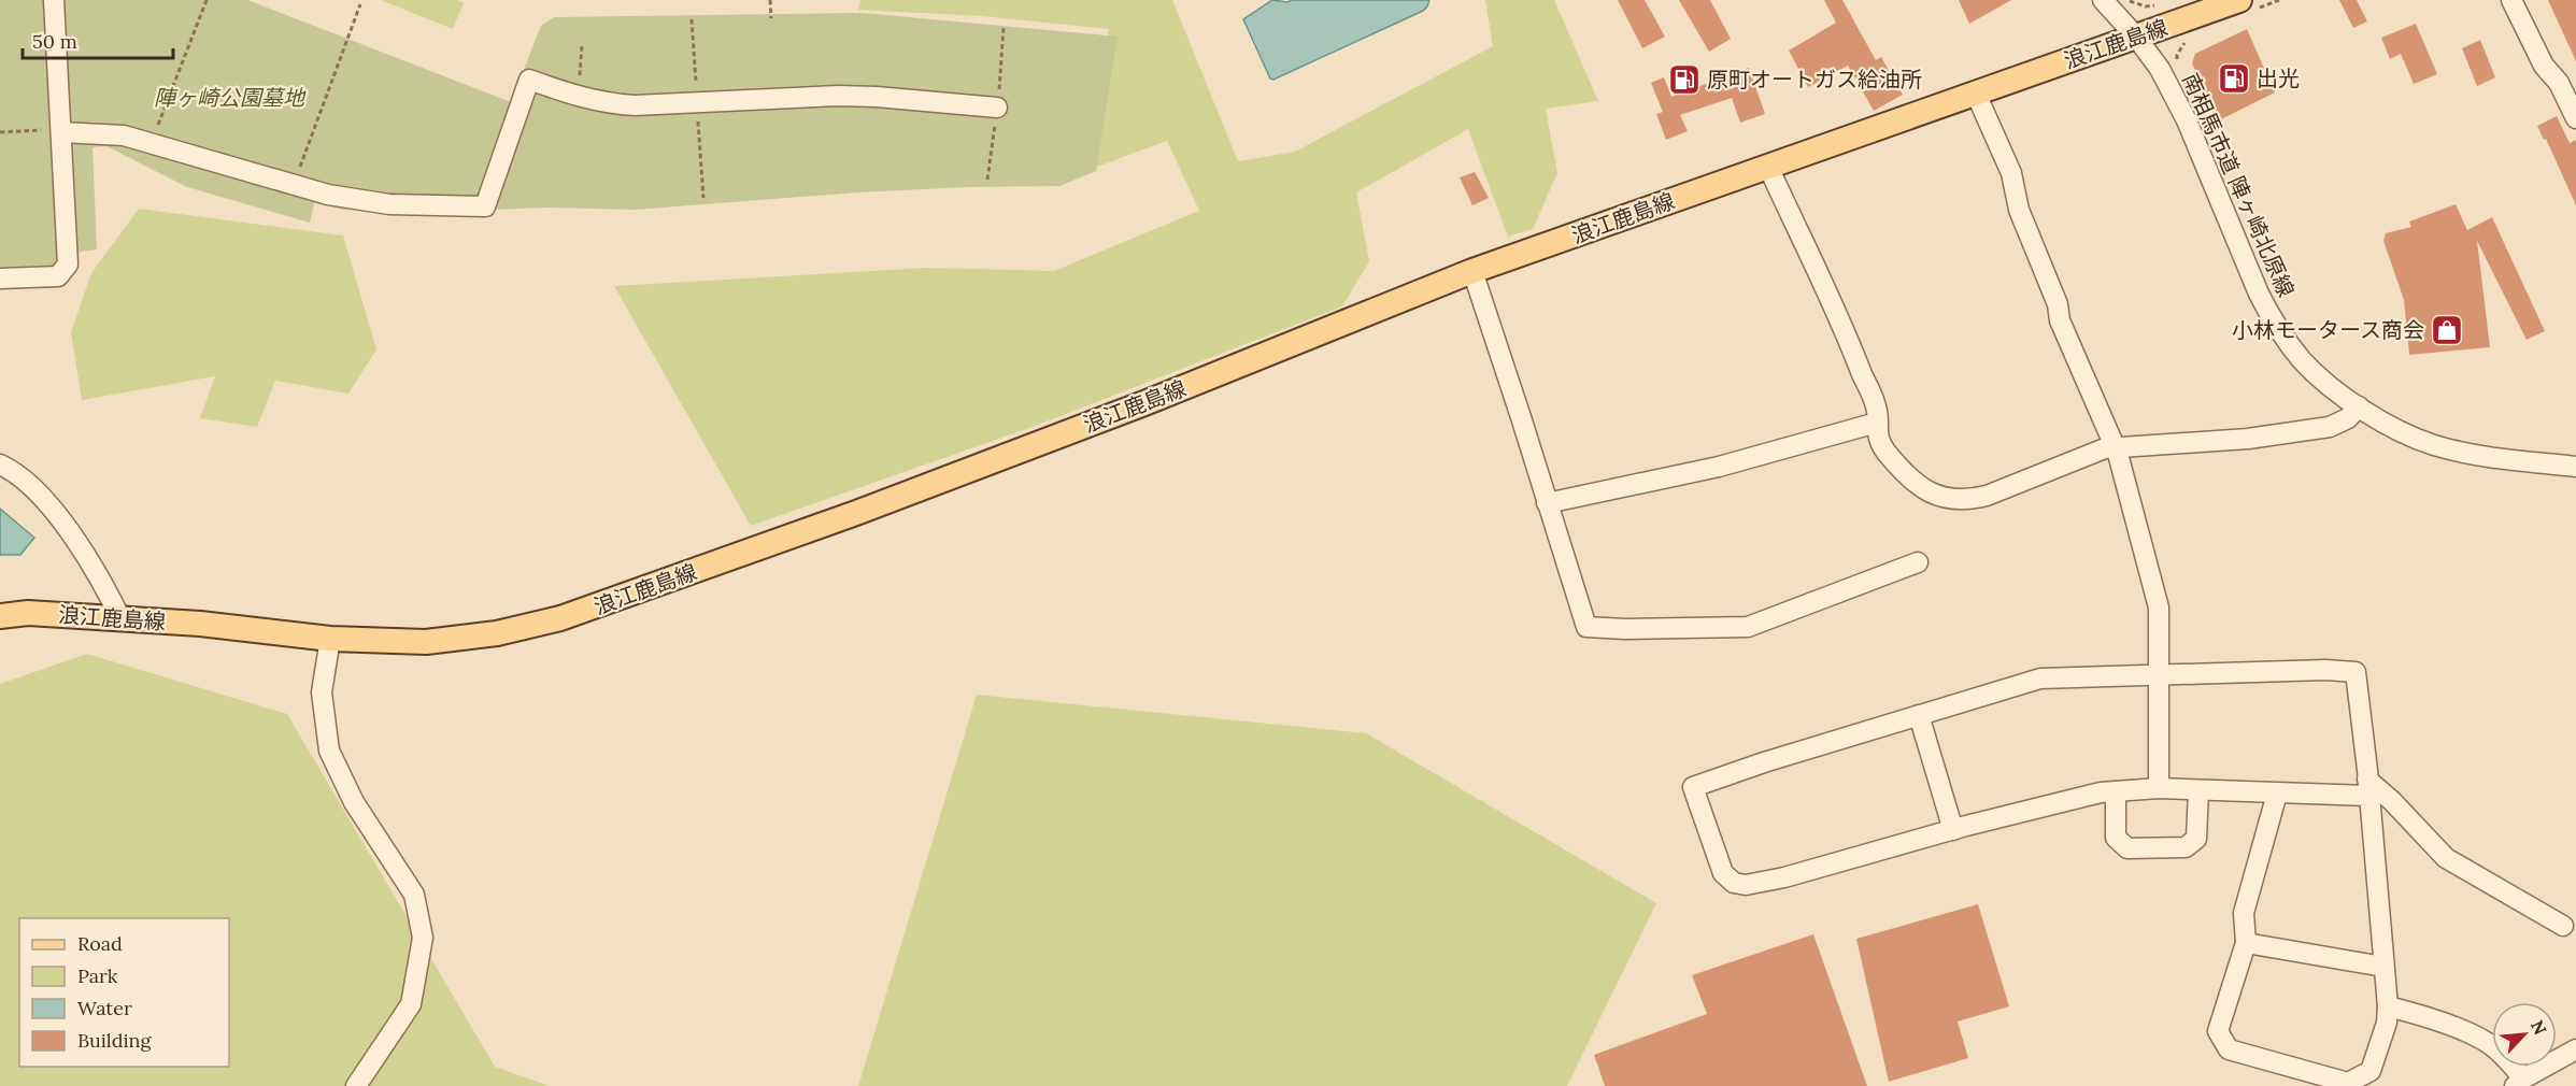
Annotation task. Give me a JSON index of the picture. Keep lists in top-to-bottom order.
{
  "streets": {
    "main road": ["浪江鹿島線"],
    "street": ["南相馬市道 陣ヶ崎北原線"]
  },
  "crossings": [
    ["浪江鹿島線", "南相馬市道 陣ヶ崎北原線"]
  ],
  "parks": ["陣ヶ崎公園墓地"],
  "places": {
    "fuel station": ["出光", "原町オートガス給油所"],
    "shop": ["小林モータース商会"]
  },
  "legend": [
    "Road",
    "Park",
    "Water",
    "Building"
  ],
  "scale_bar": "50 m",
  "north": "top right"
}
